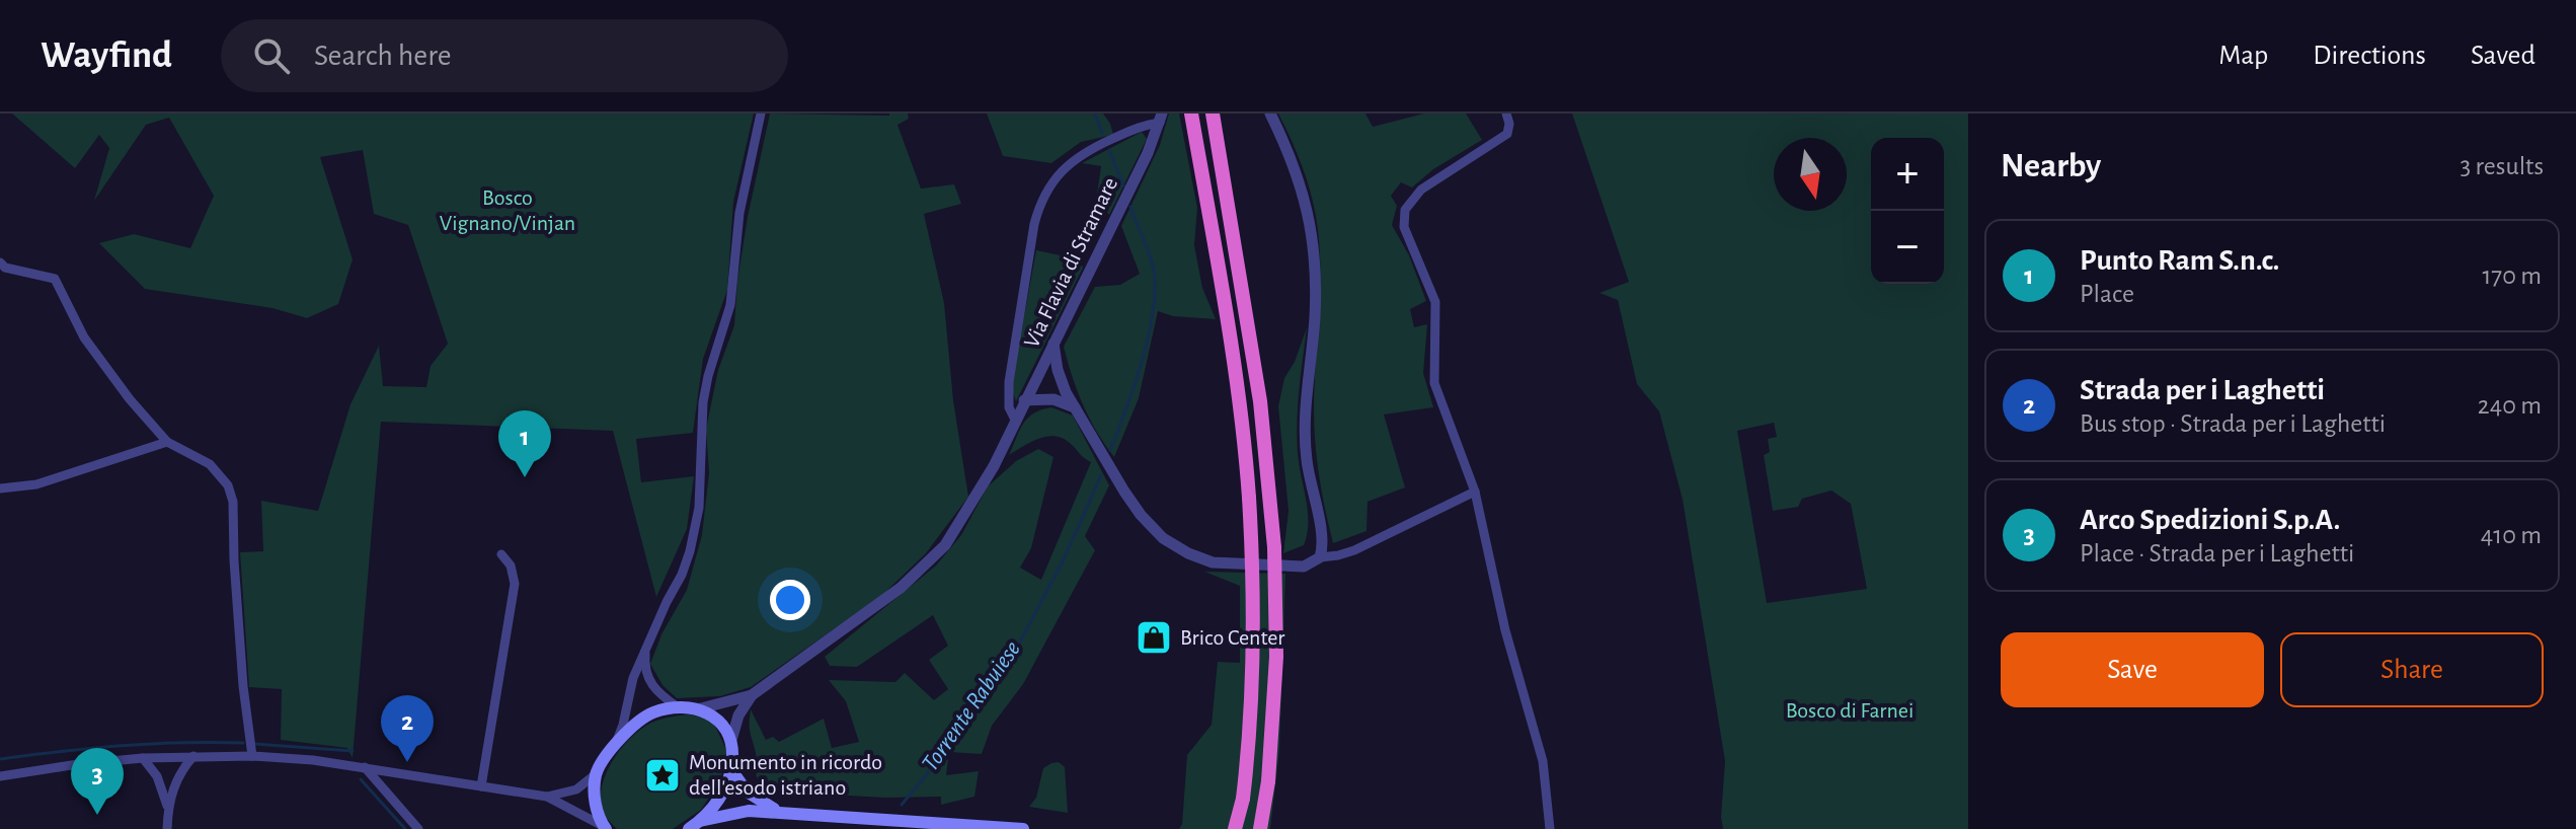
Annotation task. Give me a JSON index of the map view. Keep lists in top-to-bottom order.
{
  "streets": {
    "main road": ["Via Flavia di Stramare"]
  },
  "water": ["Torrente Rabuiese"],
  "parks": ["Bosco Vignano/Vinjan", "Bosco di Farnei"],
  "places": {
    "shop": ["Brico Center"],
    "place": ["Monumento in ricordo dell'esodo istriano"]
  },
  "north": "bottom",
  "page": {
    "header": "Wayfind",
    "search": "Search here",
    "nav": ["Map", "Directions", "Saved"],
    "heading": ["Nearby", "3 results"],
    "map_buttons": ["+", "−"],
    "list": [
      {
        "mark": "1",
        "name": "Punto Ram S.n.c.",
        "note": "Place",
        "value": "170 m"
      },
      {
        "mark": "2",
        "name": "Strada per i Laghetti",
        "note": "Bus stop · Strada per i Laghetti",
        "value": "240 m"
      },
      {
        "mark": "3",
        "name": "Arco Spedizioni S.p.A.",
        "note": "Place · Strada per i Laghetti",
        "value": "410 m"
      }
    ],
    "pins": ["1", "2", "3"],
    "buttons": ["Save", "Share"]
  }
}
